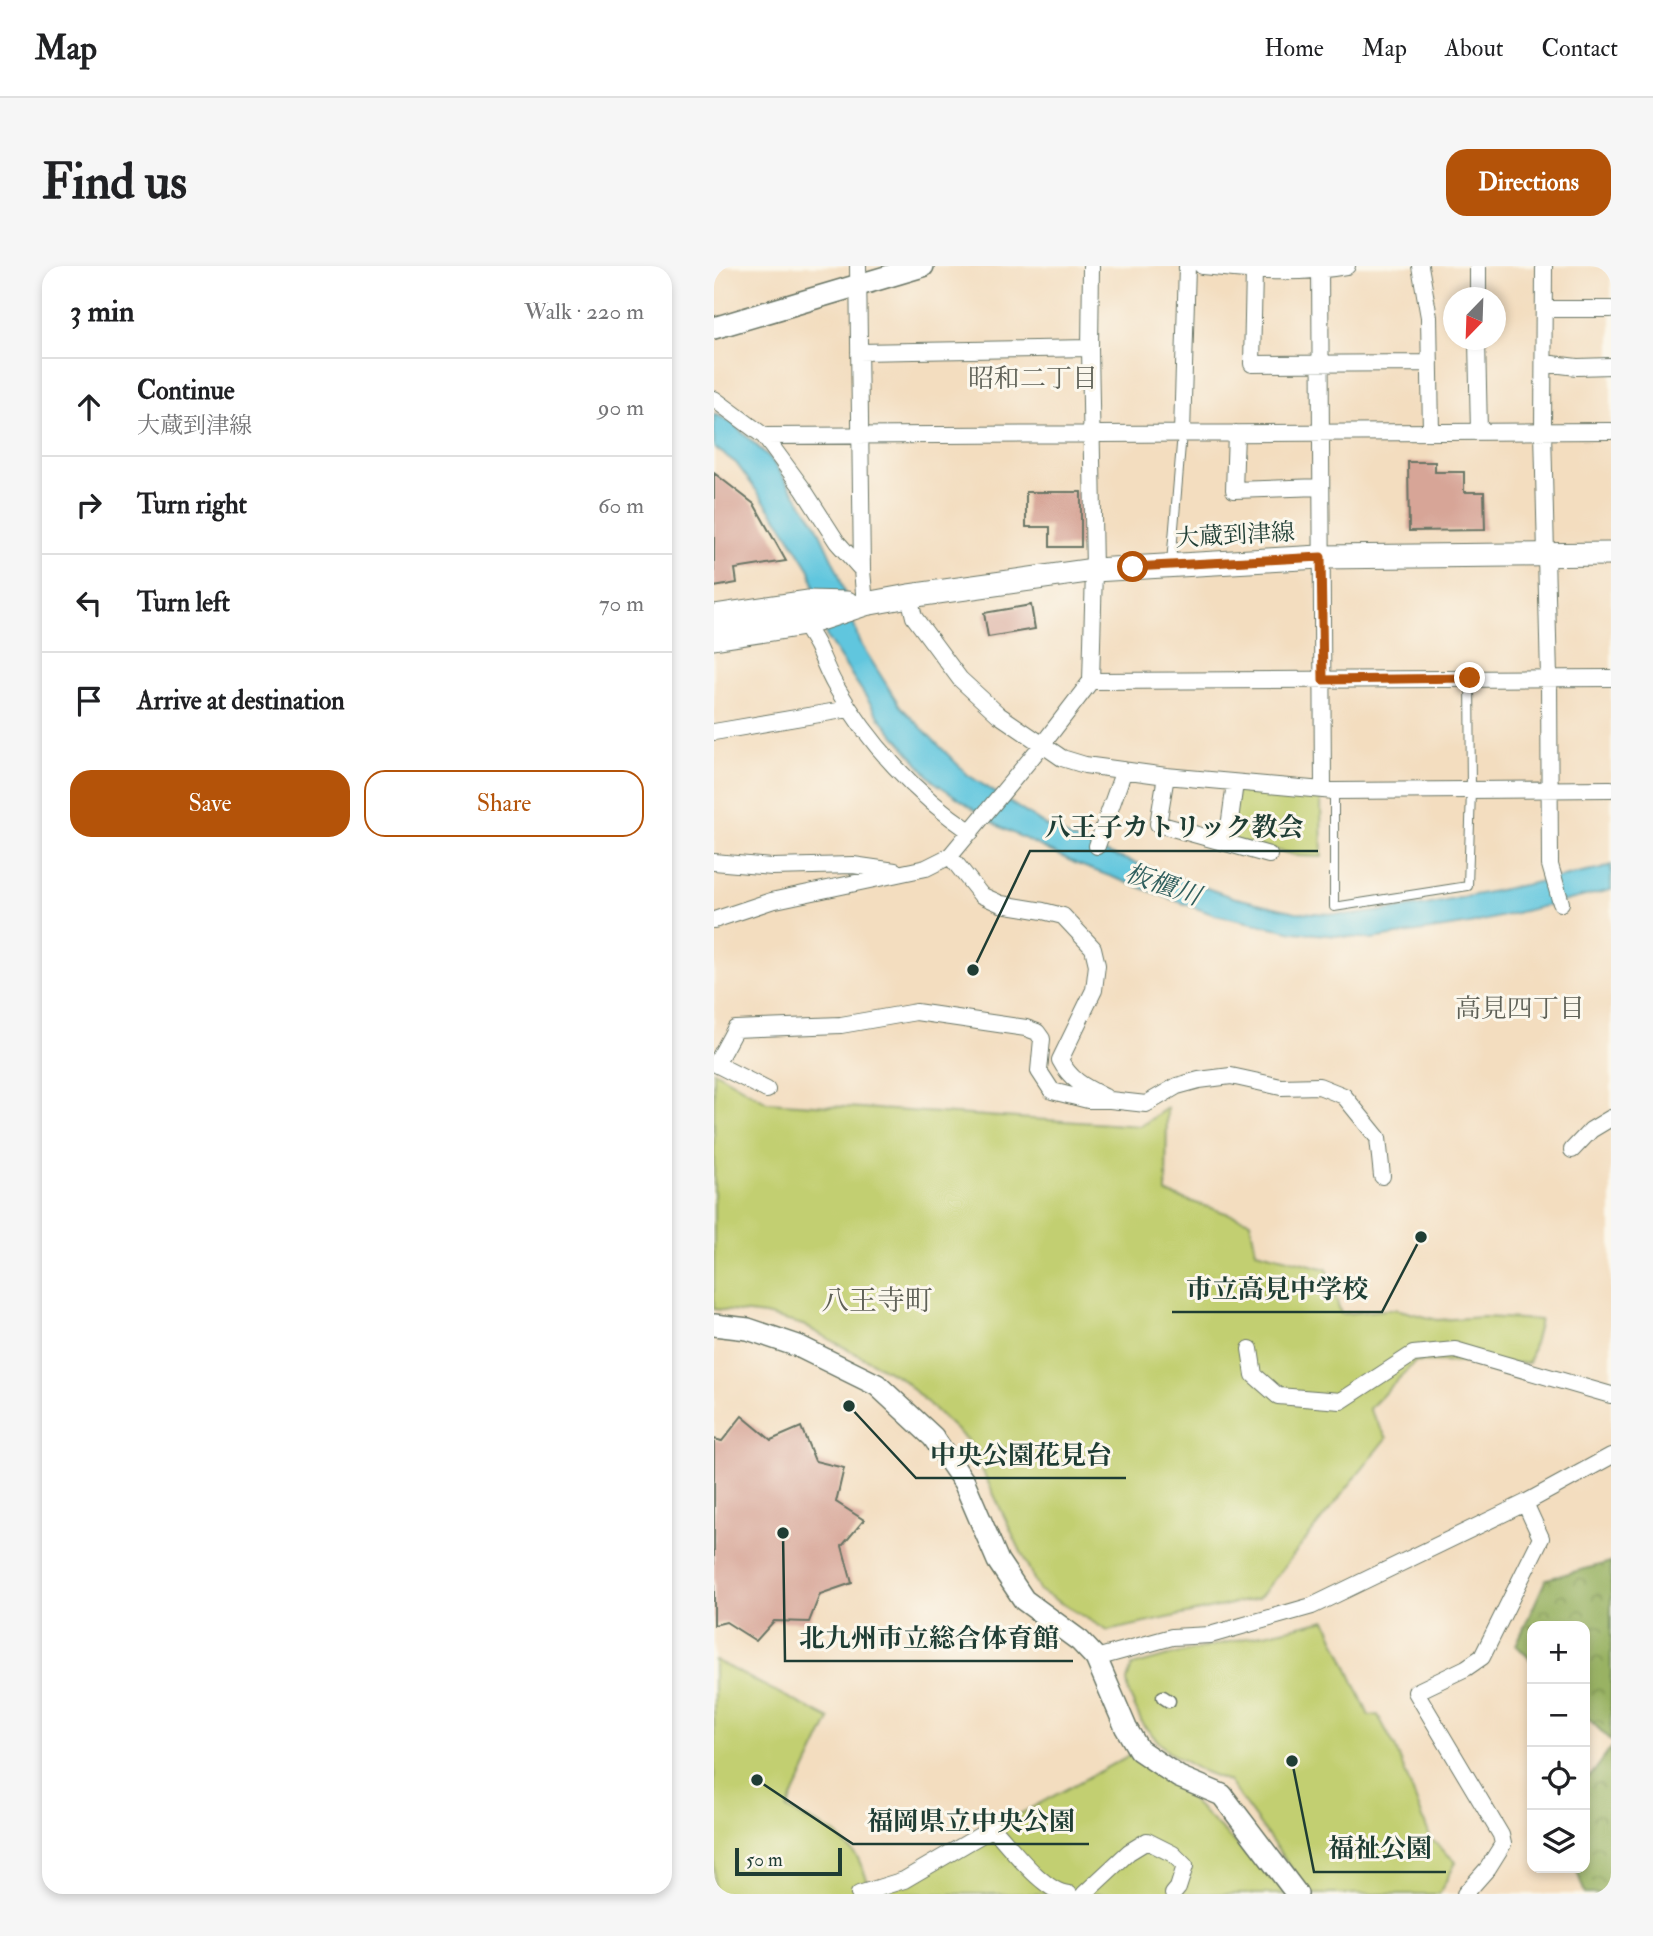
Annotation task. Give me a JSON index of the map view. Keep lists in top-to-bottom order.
{
  "streets": {
    "main road": ["大蔵到津線"]
  },
  "districts": ["昭和二丁目", "高見四丁目", "八王寺町"],
  "water": ["板櫃川"],
  "places": [
    "八王子カトリック教会",
    "市立高見中学校",
    "中央公園花見台",
    "北九州市立総合体育館",
    "福祉公園",
    "福岡県立中央公園"
  ],
  "scale_bar": "50 m",
  "north": "bottom left",
  "page": {
    "header": "Map",
    "nav": [
      "Home",
      "Map",
      "About",
      "Contact"
    ],
    "buttons": [
      "Directions",
      ["Save", "Share"]
    ],
    "title": "Find us",
    "heading": ["3 min", "Walk · 220 m"],
    "list": [
      ["Continue", "大蔵到津線", "90 m"],
      ["Turn right", "60 m"],
      ["Turn left", "70 m"],
      "Arrive at destination"
    ],
    "map_buttons": ["+", "−"],
    "scale": "50 m"
  }
}
